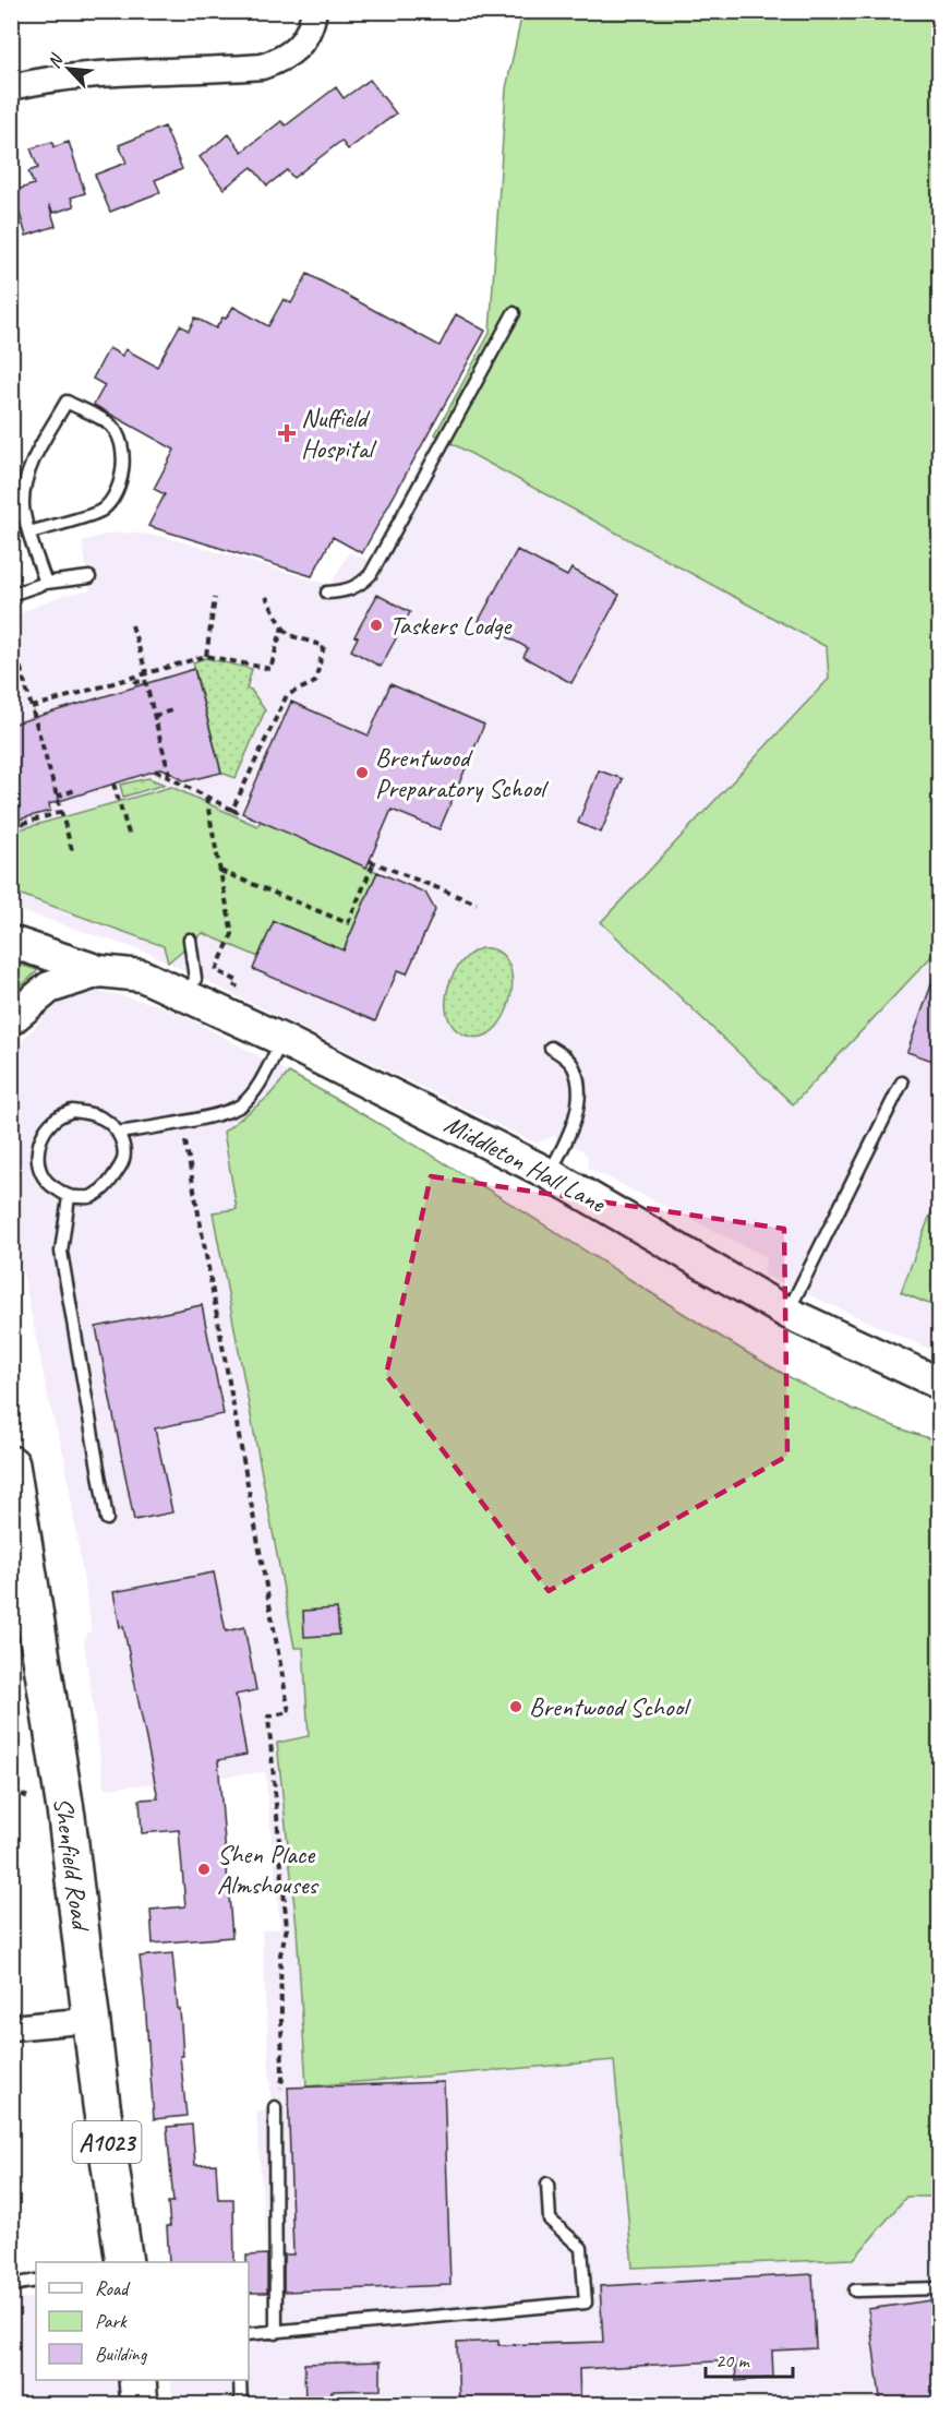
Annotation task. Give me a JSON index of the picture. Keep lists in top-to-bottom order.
{
  "streets": {
    "main road": ["Shenfield Road", "A1023"],
    "street": ["Middleton Hall Lane"]
  },
  "places": {
    "health": ["Nuffield Hospital"],
    "other": [
      "Taskers Lodge",
      "Brentwood Preparatory School",
      "Brentwood School",
      "Shen Place Almshouses"
    ]
  },
  "legend": ["Road", "Park", "Building"],
  "scale_bar": "20 m",
  "north": "top left"
}
